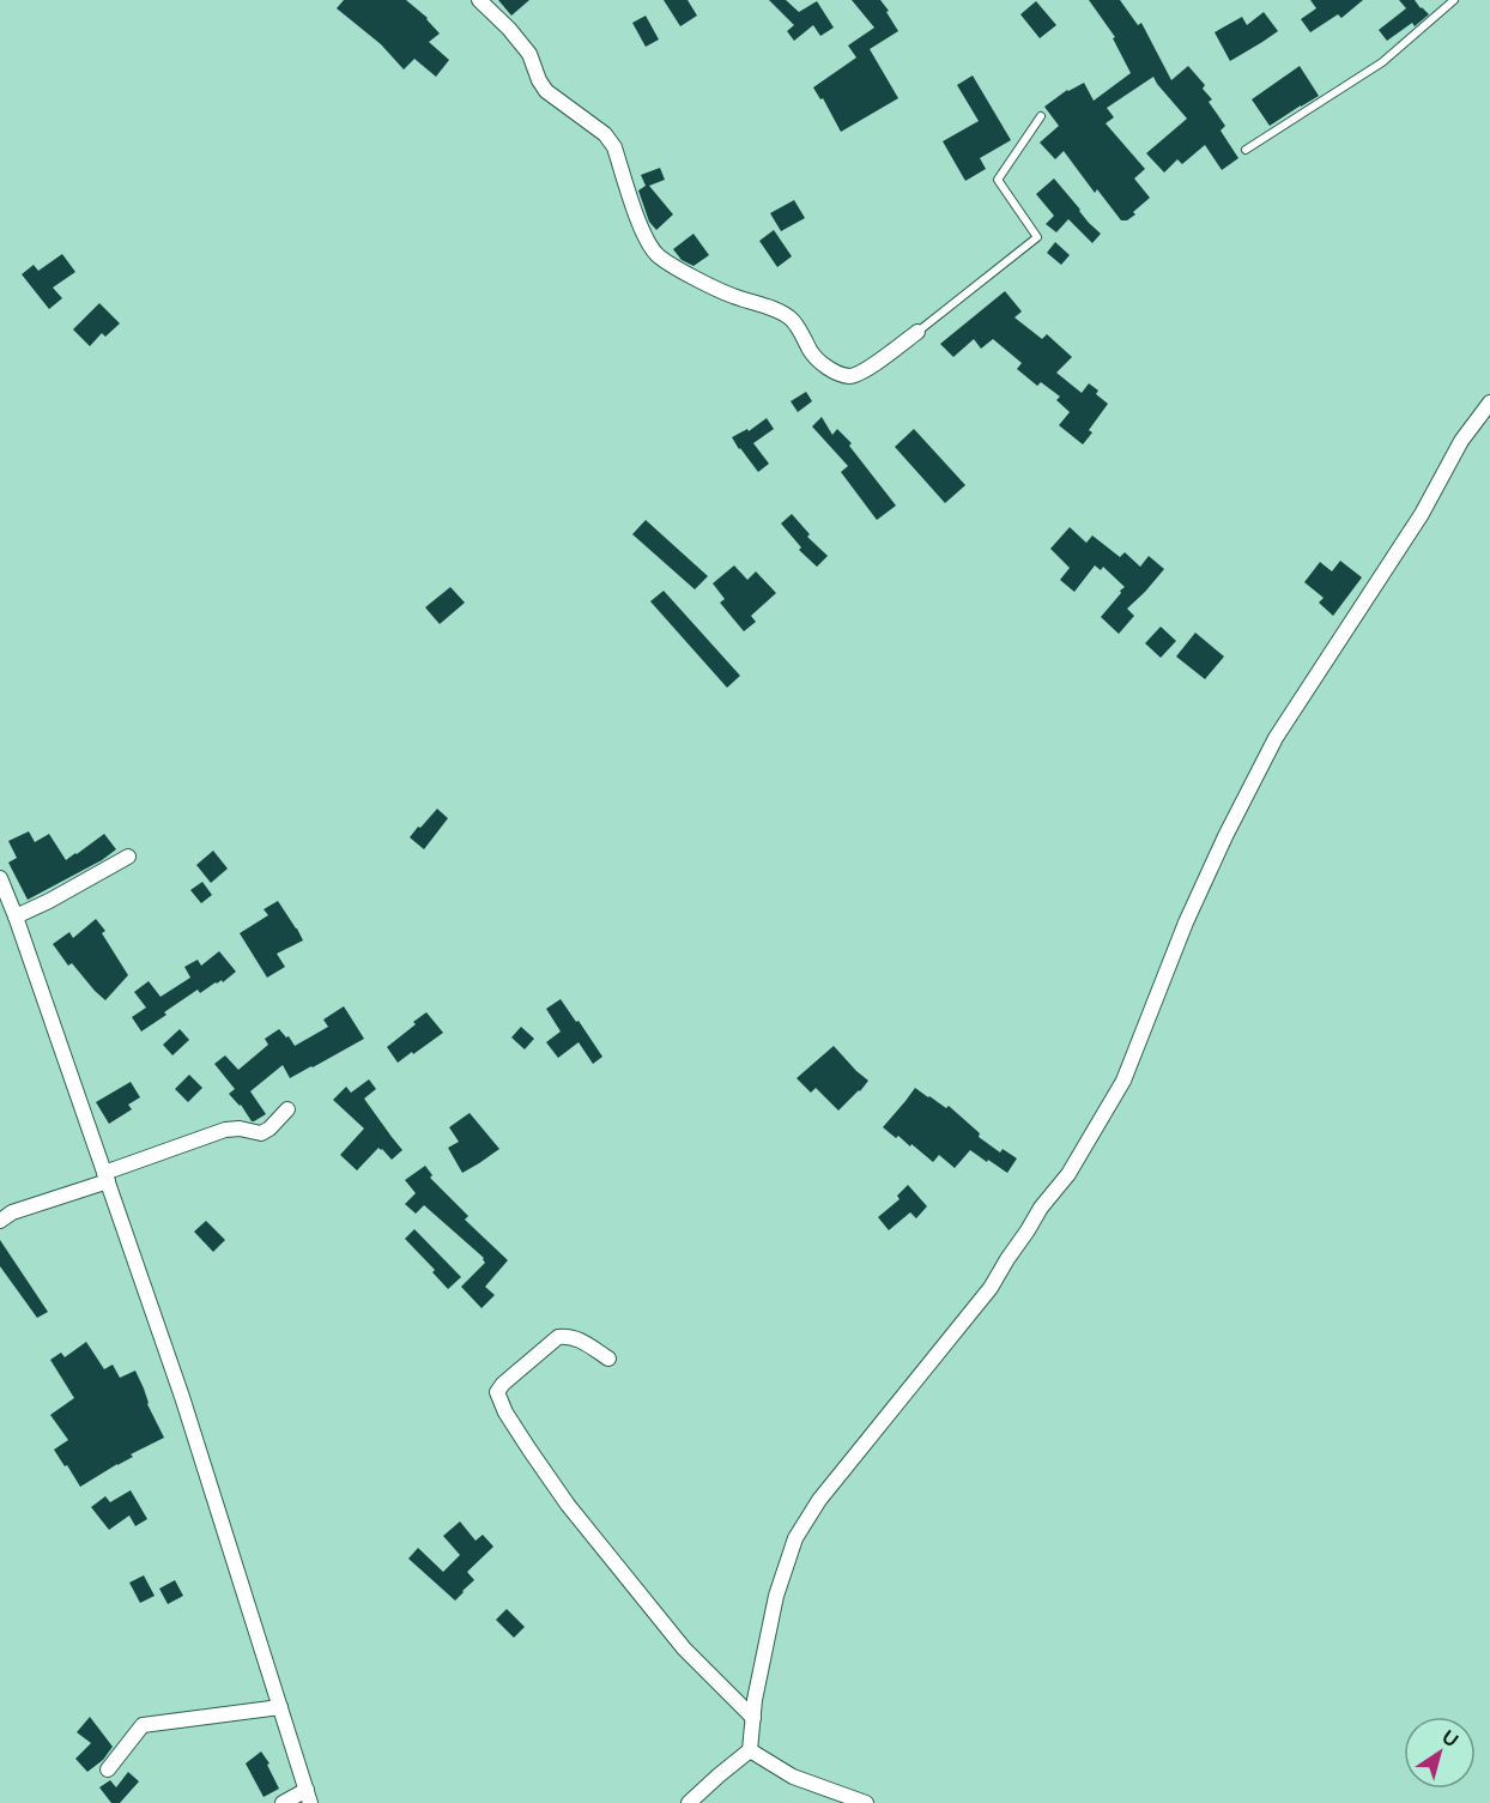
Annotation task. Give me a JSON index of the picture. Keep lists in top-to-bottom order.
{
  "north": "top right"
}
